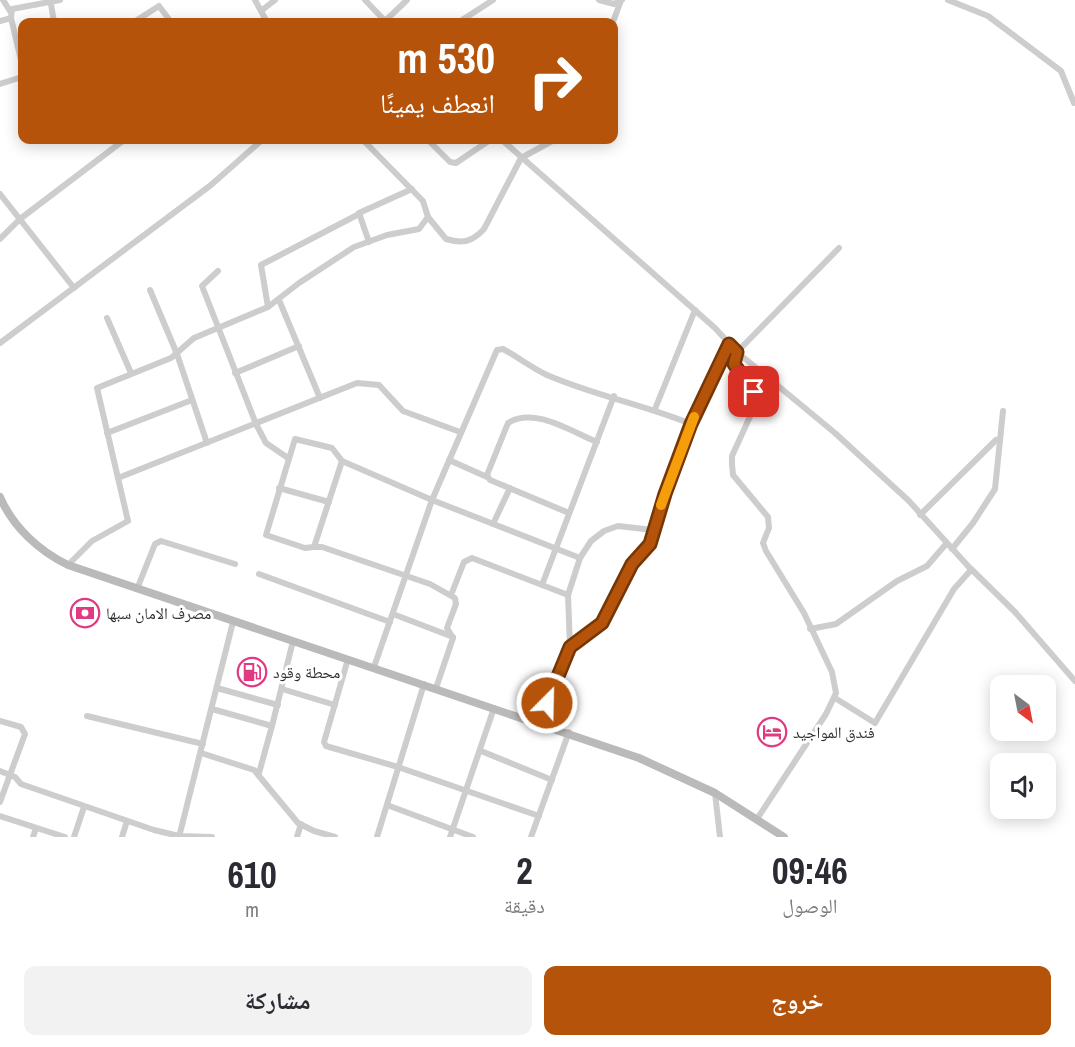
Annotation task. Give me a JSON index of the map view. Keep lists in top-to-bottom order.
{
  "places": {
    "bank": ["مصرف الامان سبها"],
    "fuel station": ["محطة وقود"],
    "hotel": ["فندق المواجيد"]
  },
  "north": "bottom right",
  "page": {
    "turn": ["530 m", "انعطف يمينًا"],
    "eta": [
      "09:46",
      "الوصول",
      "2",
      "دقيقة",
      "610",
      "m"
    ],
    "buttons": ["خروج", "مشاركة"]
  }
}
